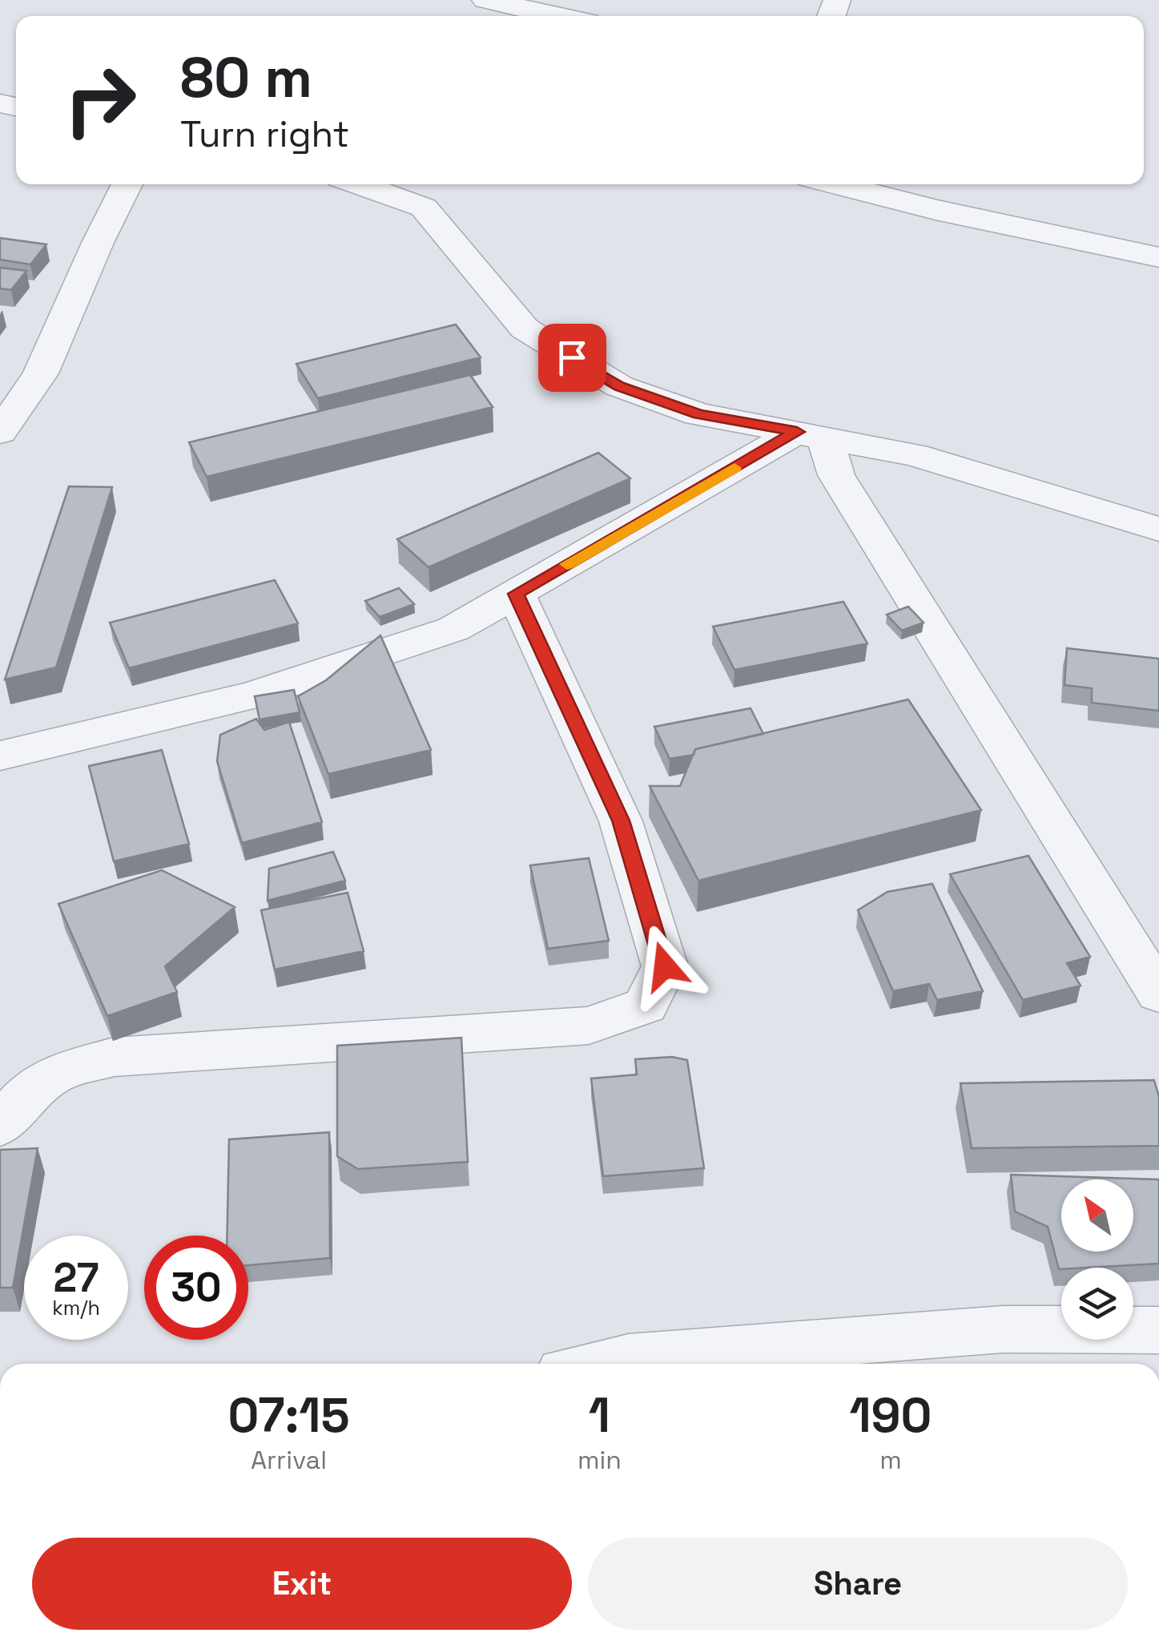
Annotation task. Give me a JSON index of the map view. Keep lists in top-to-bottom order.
{
  "north": "top left",
  "page": {
    "turn": ["80 m", "Turn right"],
    "speed": "27 km/h",
    "limit": "30",
    "eta": [
      "07:15",
      "Arrival",
      "1",
      "min",
      "190",
      "m"
    ],
    "buttons": ["Exit", "Share"]
  }
}
